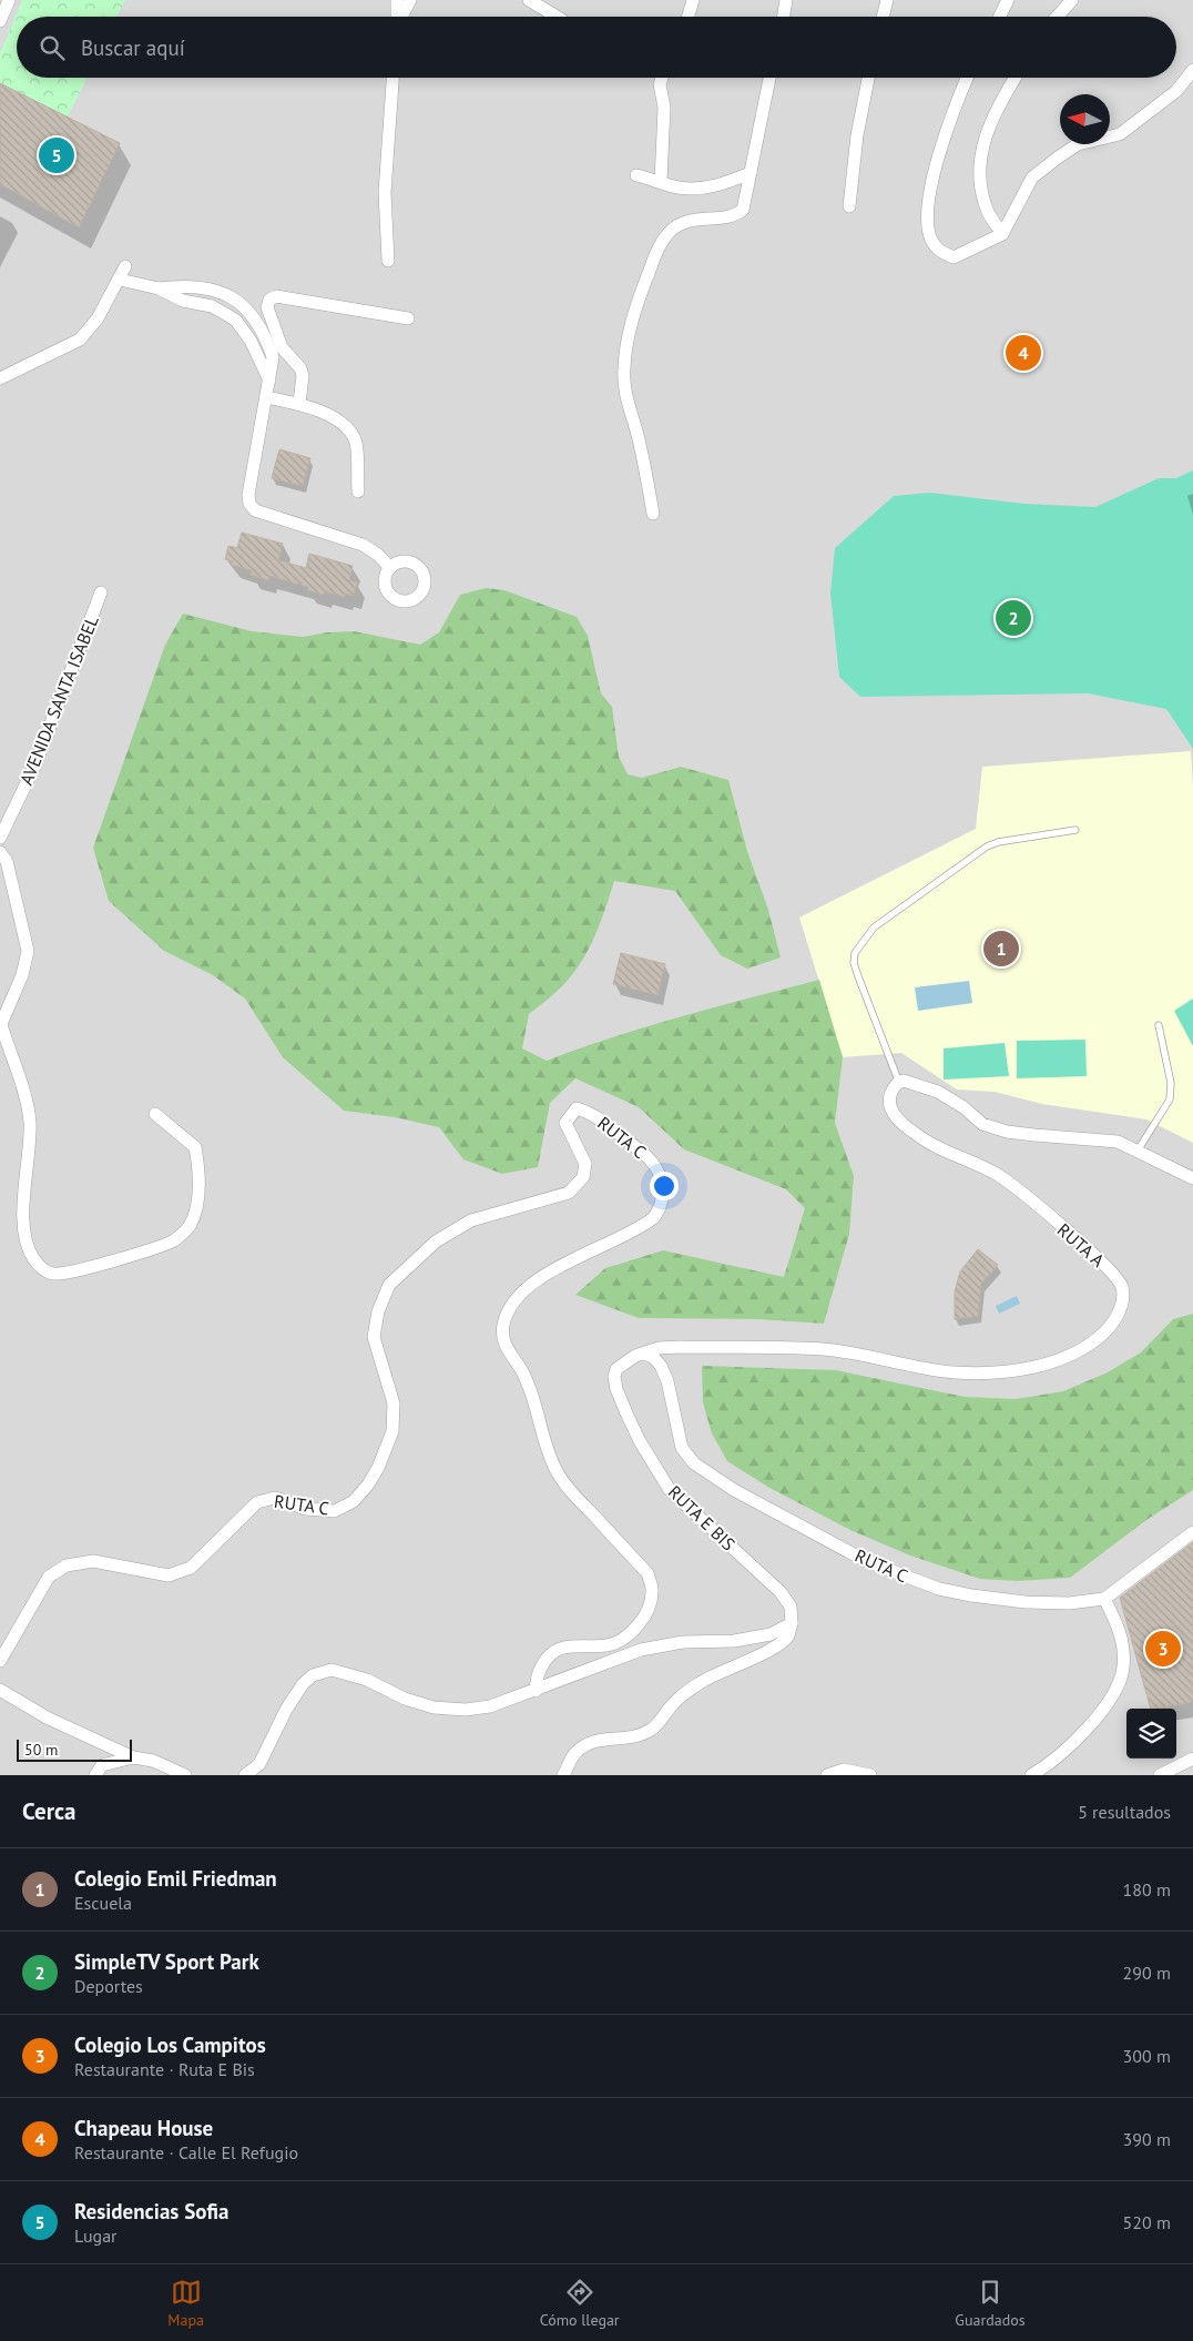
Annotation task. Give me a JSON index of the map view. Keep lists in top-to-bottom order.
{
  "streets": {
    "street": [
      "AVENIDA SANTA ISABEL",
      "RUTA C",
      "RUTA A",
      "RUTA E BIS"
    ]
  },
  "crossings": [
    ["RUTA C", "RUTA A"],
    ["RUTA C", "RUTA E BIS"],
    ["RUTA A", "RUTA E BIS"]
  ],
  "scale_bar": "50 m",
  "north": "left",
  "page": {
    "search": "Buscar aquí",
    "pins": [
      "5",
      "4",
      "2",
      "1",
      "3"
    ],
    "scale": "50 m",
    "heading": ["Cerca", "5 resultados"],
    "list": [
      {
        "mark": "1",
        "name": "Colegio Emil Friedman",
        "note": "Escuela",
        "value": "180 m"
      },
      {
        "mark": "2",
        "name": "SimpleTV Sport Park",
        "note": "Deportes",
        "value": "290 m"
      },
      {
        "mark": "3",
        "name": "Colegio Los Campitos",
        "note": "Restaurante · Ruta E Bis",
        "value": "300 m"
      },
      {
        "mark": "4",
        "name": "Chapeau House",
        "note": "Restaurante · Calle El Refugio",
        "value": "390 m"
      },
      {
        "mark": "5",
        "name": "Residencias Sofia",
        "note": "Lugar",
        "value": "520 m"
      }
    ],
    "nav": ["Mapa", "Cómo llegar", "Guardados"]
  }
}
